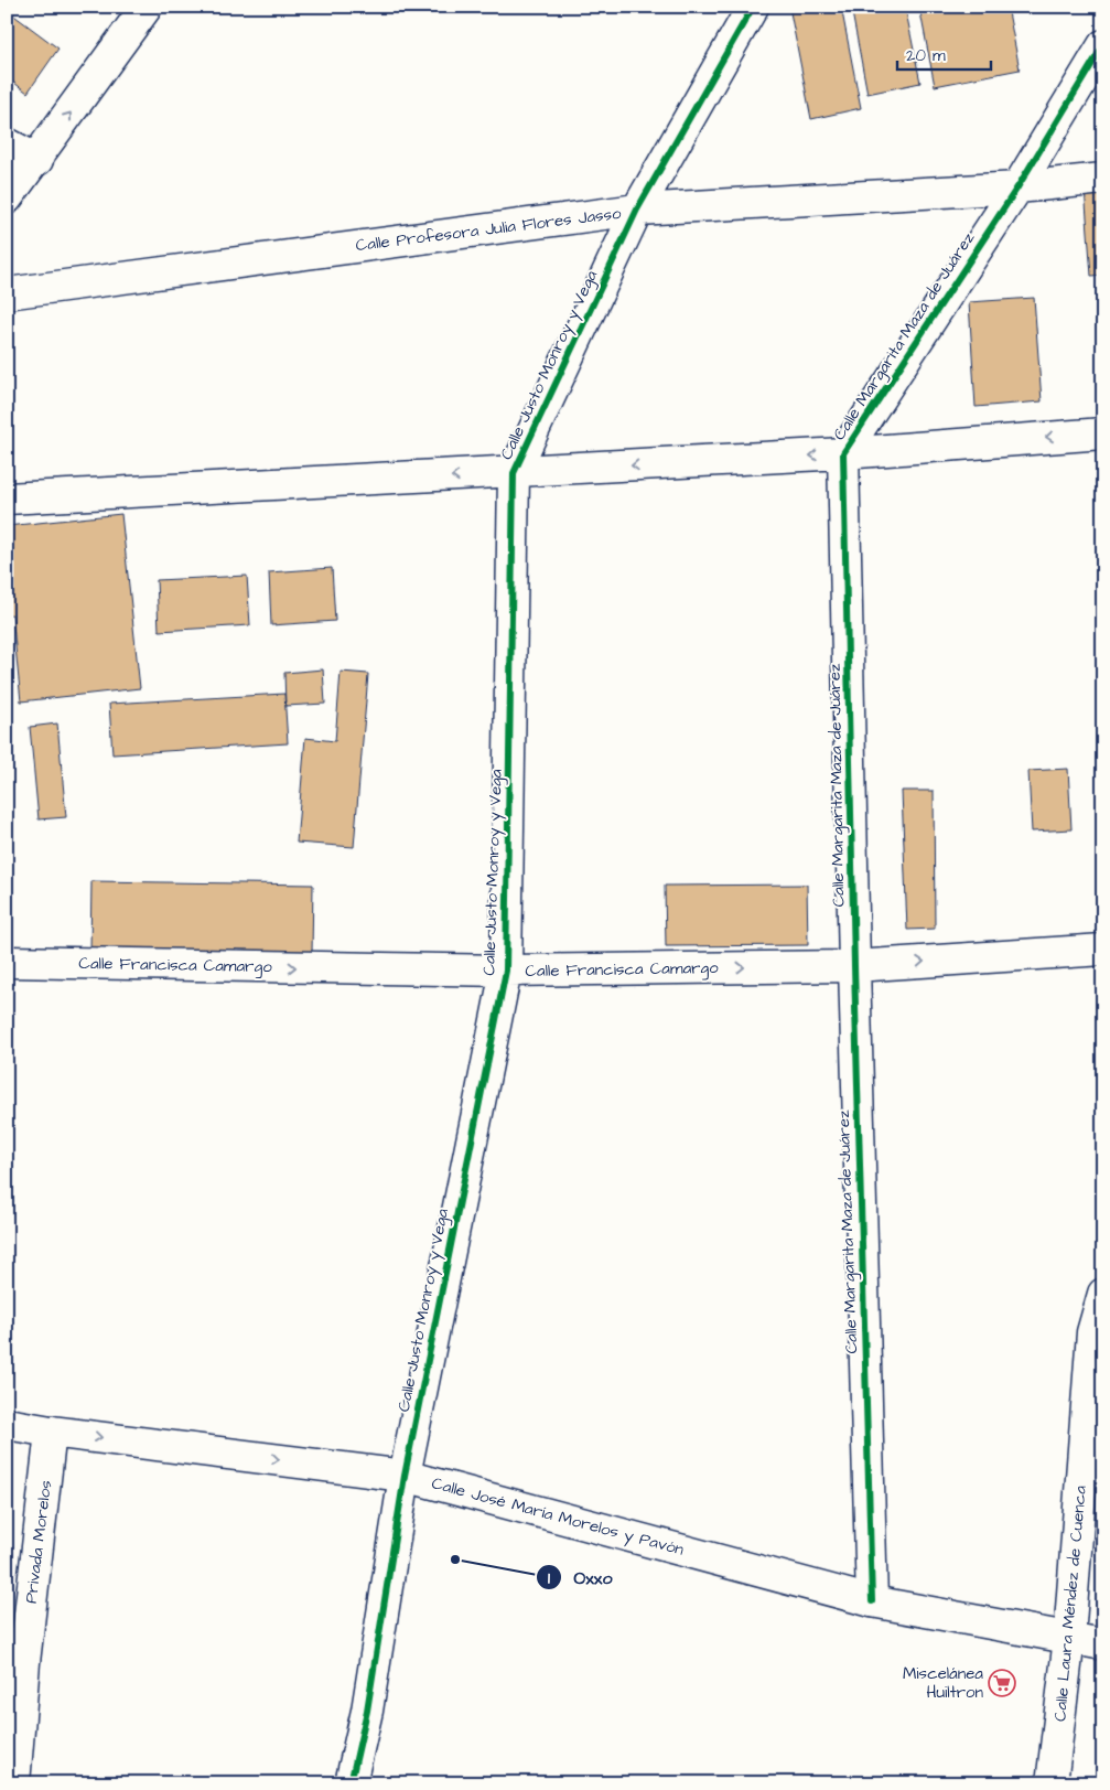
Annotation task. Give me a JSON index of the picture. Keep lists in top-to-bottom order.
{
  "streets": {
    "street": [
      "Calle Profesora Julia Flores Jasso",
      "Calle Margarita Maza de Juárez",
      "Calle Justo Monroy y Vega",
      "Calle Francisca Camargo",
      "Calle José María Morelos y Pavón",
      "Privada Morelos",
      "Calle Laura Méndez de Cuenca"
    ]
  },
  "crossings": [
    ["Calle Profesora Julia Flores Jasso", "Calle Margarita Maza de Juárez"],
    ["Calle Profesora Julia Flores Jasso", "Calle Justo Monroy y Vega"],
    ["Calle Margarita Maza de Juárez", "Calle Justo Monroy y Vega"],
    ["Calle Margarita Maza de Juárez", "Calle Francisca Camargo"],
    ["Calle Margarita Maza de Juárez", "Calle José María Morelos y Pavón"],
    ["Calle Justo Monroy y Vega", "Calle Francisca Camargo"],
    ["Calle Justo Monroy y Vega", "Calle José María Morelos y Pavón"],
    ["Calle José María Morelos y Pavón", "Privada Morelos"],
    ["Calle José María Morelos y Pavón", "Calle Laura Méndez de Cuenca"]
  ],
  "one_way": ["Calle Justo Monroy y Vega", "Calle Francisca Camargo"],
  "places": {
    "other": ["Oxxo"],
    "supermarket": ["Miscelánea Huiltron"]
  },
  "scale_bar": "20 m"
}
